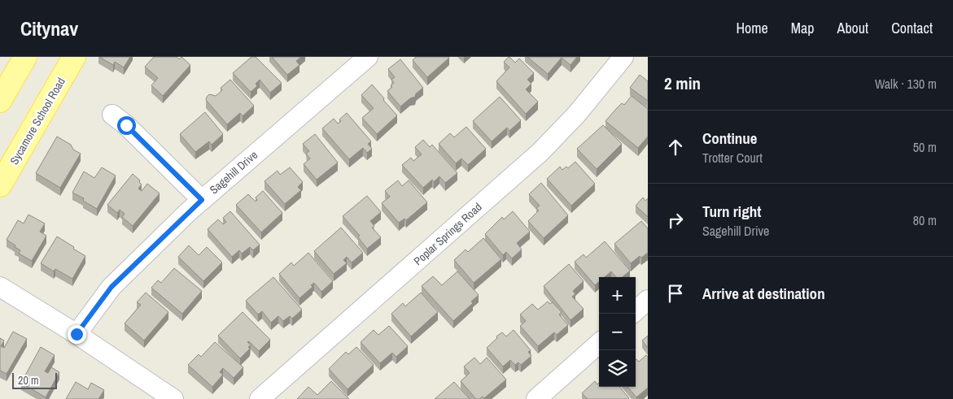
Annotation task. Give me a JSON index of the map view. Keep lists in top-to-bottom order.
{
  "streets": {
    "main road": ["Sycamore School Road"],
    "street": ["Sagehill Drive", "Poplar Springs Road"]
  },
  "scale_bar": "20 m",
  "page": {
    "header": "Citynav",
    "nav": [
      "Home",
      "Map",
      "About",
      "Contact"
    ],
    "heading": ["2 min", "Walk · 130 m"],
    "list": [
      ["Continue", "Trotter Court", "50 m"],
      ["Turn right", "Sagehill Drive", "80 m"],
      "Arrive at destination"
    ],
    "map_buttons": ["+", "−"],
    "scale": "20 m"
  }
}
